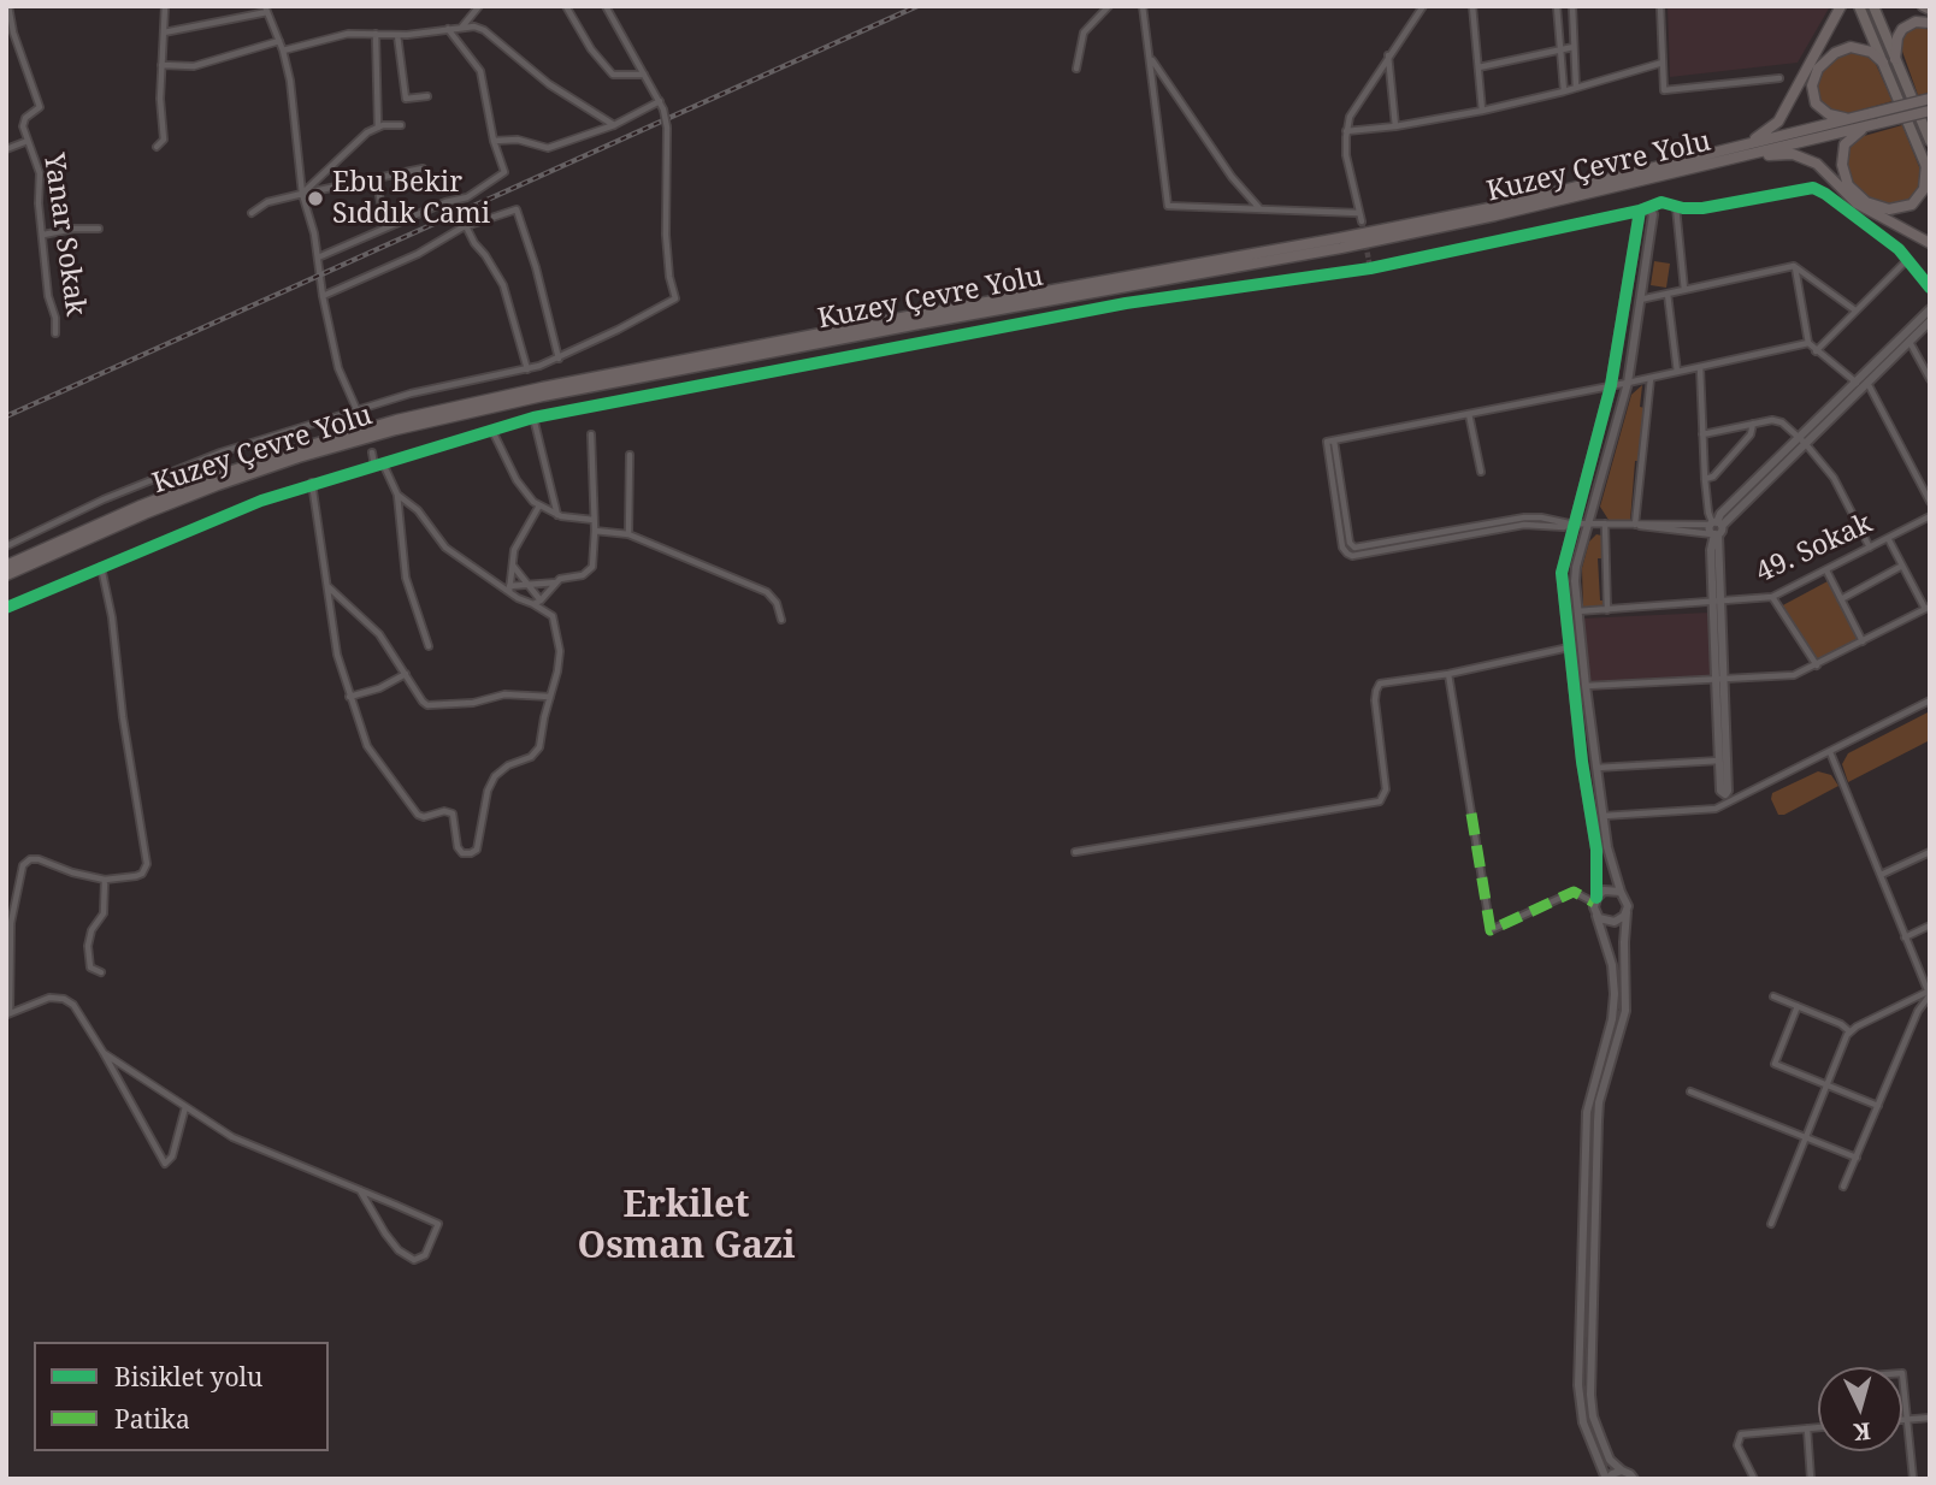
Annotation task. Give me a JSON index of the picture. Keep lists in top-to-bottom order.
{
  "streets": {
    "highway": ["Kuzey Çevre Yolu"],
    "street": ["Yanar Sokak", "49. Sokak"]
  },
  "districts": ["Erkilet Osman Gazi"],
  "places": ["Ebu Bekir Sıddık Cami"],
  "legend": ["Bisiklet yolu", "Patika"],
  "north": "bottom"
}
